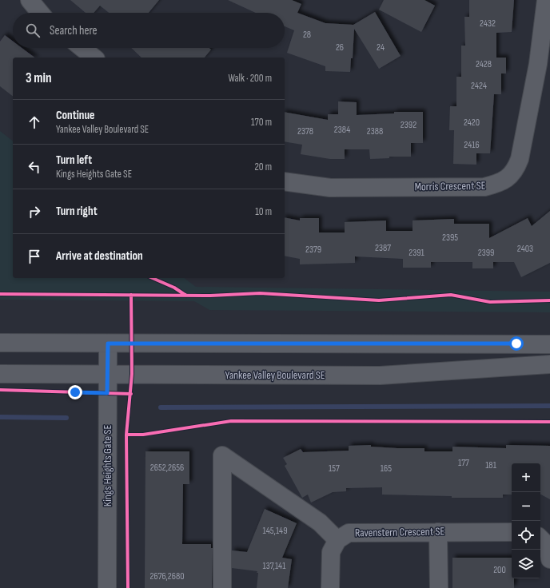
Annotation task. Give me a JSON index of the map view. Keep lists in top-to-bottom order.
{
  "streets": {
    "street": [
      "Morris Crescent SE",
      "Yankee Valley Boulevard SE",
      "Kings Heights Gate SE",
      "Ravenstern Crescent SE"
    ]
  },
  "crossings": [
    ["Yankee Valley Boulevard SE", "Kings Heights Gate SE"]
  ],
  "house_numbers": [
    "2432",
    "28",
    "26",
    "24",
    "2428",
    "2424",
    "2420",
    "2392",
    "2384",
    "2378",
    "2388",
    "2416",
    "2395",
    "2387",
    "2403",
    "2379",
    "2391",
    "2399",
    "177",
    "181",
    "2652,2656",
    "157",
    "165",
    "145,149",
    "137,141",
    "200",
    "2676,2680"
  ],
  "page": {
    "search": "Search here",
    "heading": ["3 min", "Walk · 200 m"],
    "list": [
      ["Continue", "Yankee Valley Boulevard SE", "170 m"],
      ["Turn left", "Kings Heights Gate SE", "20 m"],
      ["Turn right", "10 m"],
      "Arrive at destination"
    ],
    "map_buttons": ["+", "−"]
  }
}
